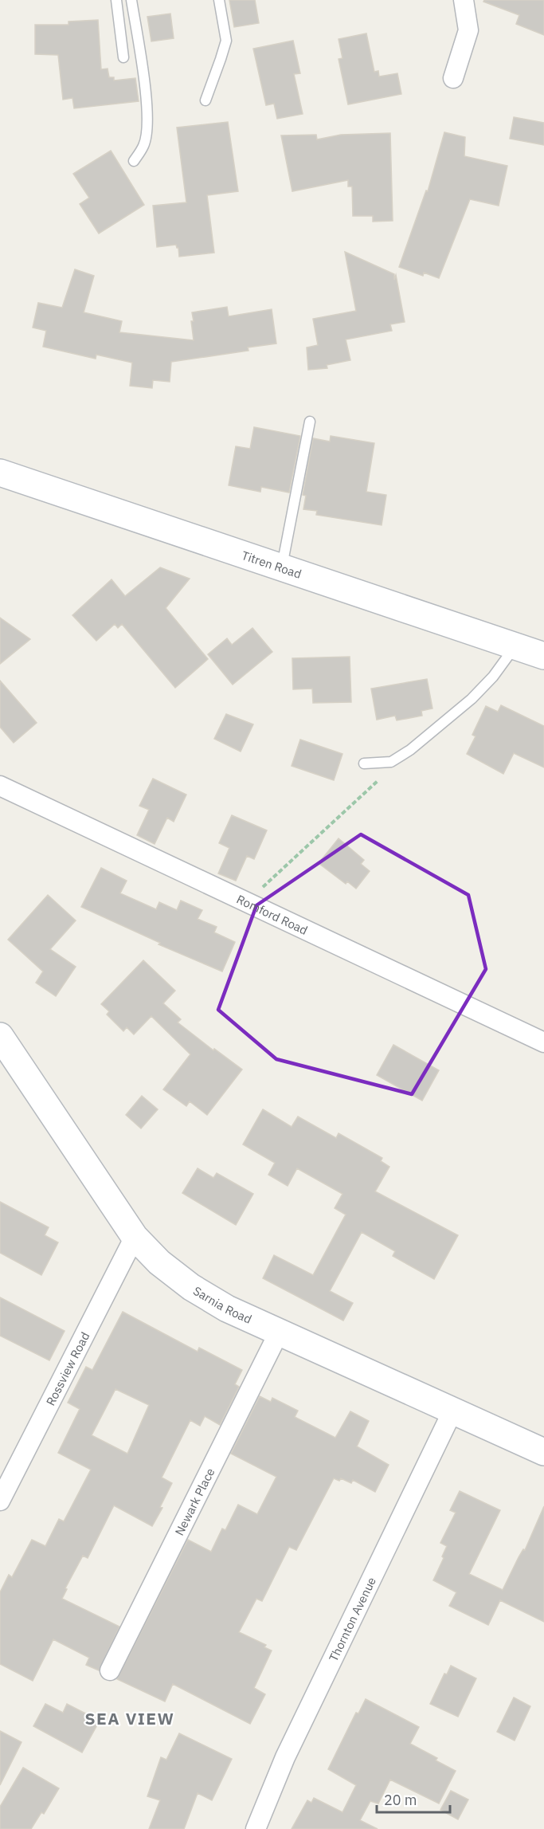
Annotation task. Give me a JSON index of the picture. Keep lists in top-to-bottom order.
{
  "streets": {
    "main road": ["Titren Road", "Sarnia Road"],
    "street": [
      "Romford Road",
      "Rossview Road",
      "Newark Place",
      "Thornton Avenue"
    ]
  },
  "crossings": [
    ["Sarnia Road", "Rossview Road"],
    ["Sarnia Road", "Newark Place"],
    ["Sarnia Road", "Thornton Avenue"]
  ],
  "districts": ["SEA VIEW"],
  "scale_bar": "20 m"
}
